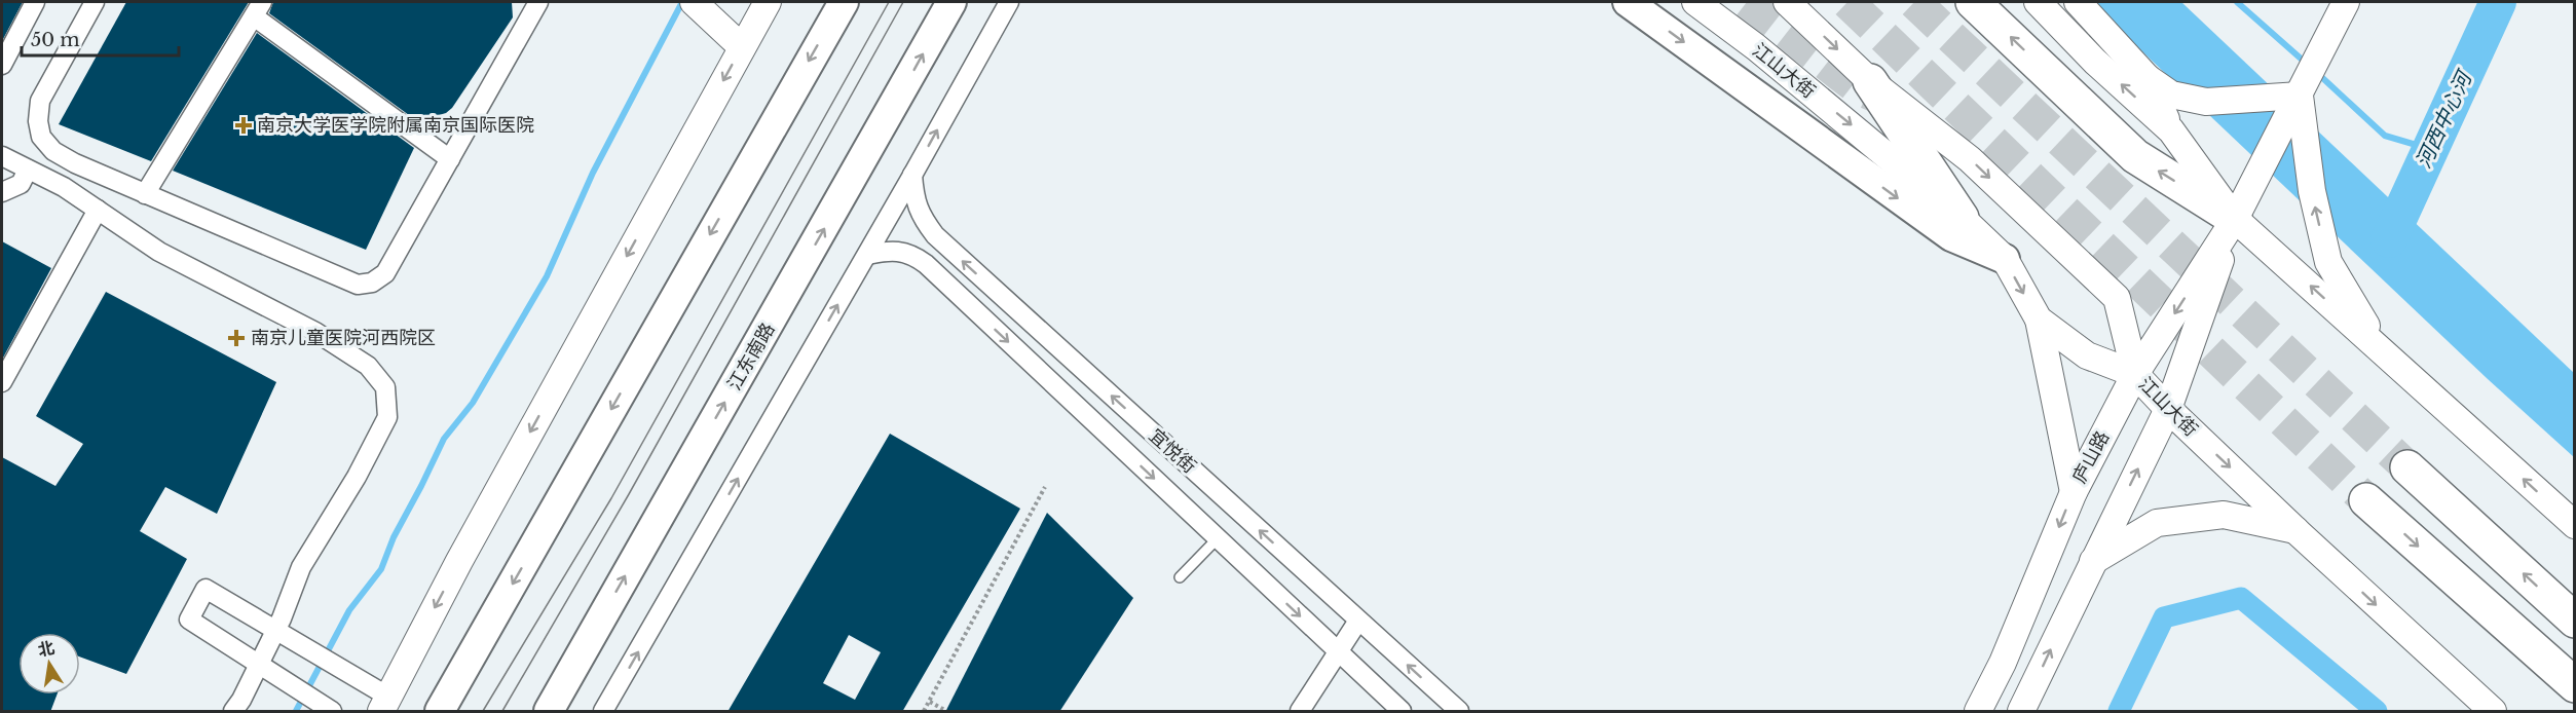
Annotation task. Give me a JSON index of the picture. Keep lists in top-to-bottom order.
{
  "streets": {
    "main road": ["江山大街", "江东南路", "庐山路"],
    "street": ["宜悦街"]
  },
  "crossings": [
    ["江山大街", "庐山路"]
  ],
  "water": ["河西中心河"],
  "places": {
    "health": ["南京大学医学院附属南京国际医院", "南京儿童医院河西院区"]
  },
  "scale_bar": "50 m",
  "north": "top"
}
